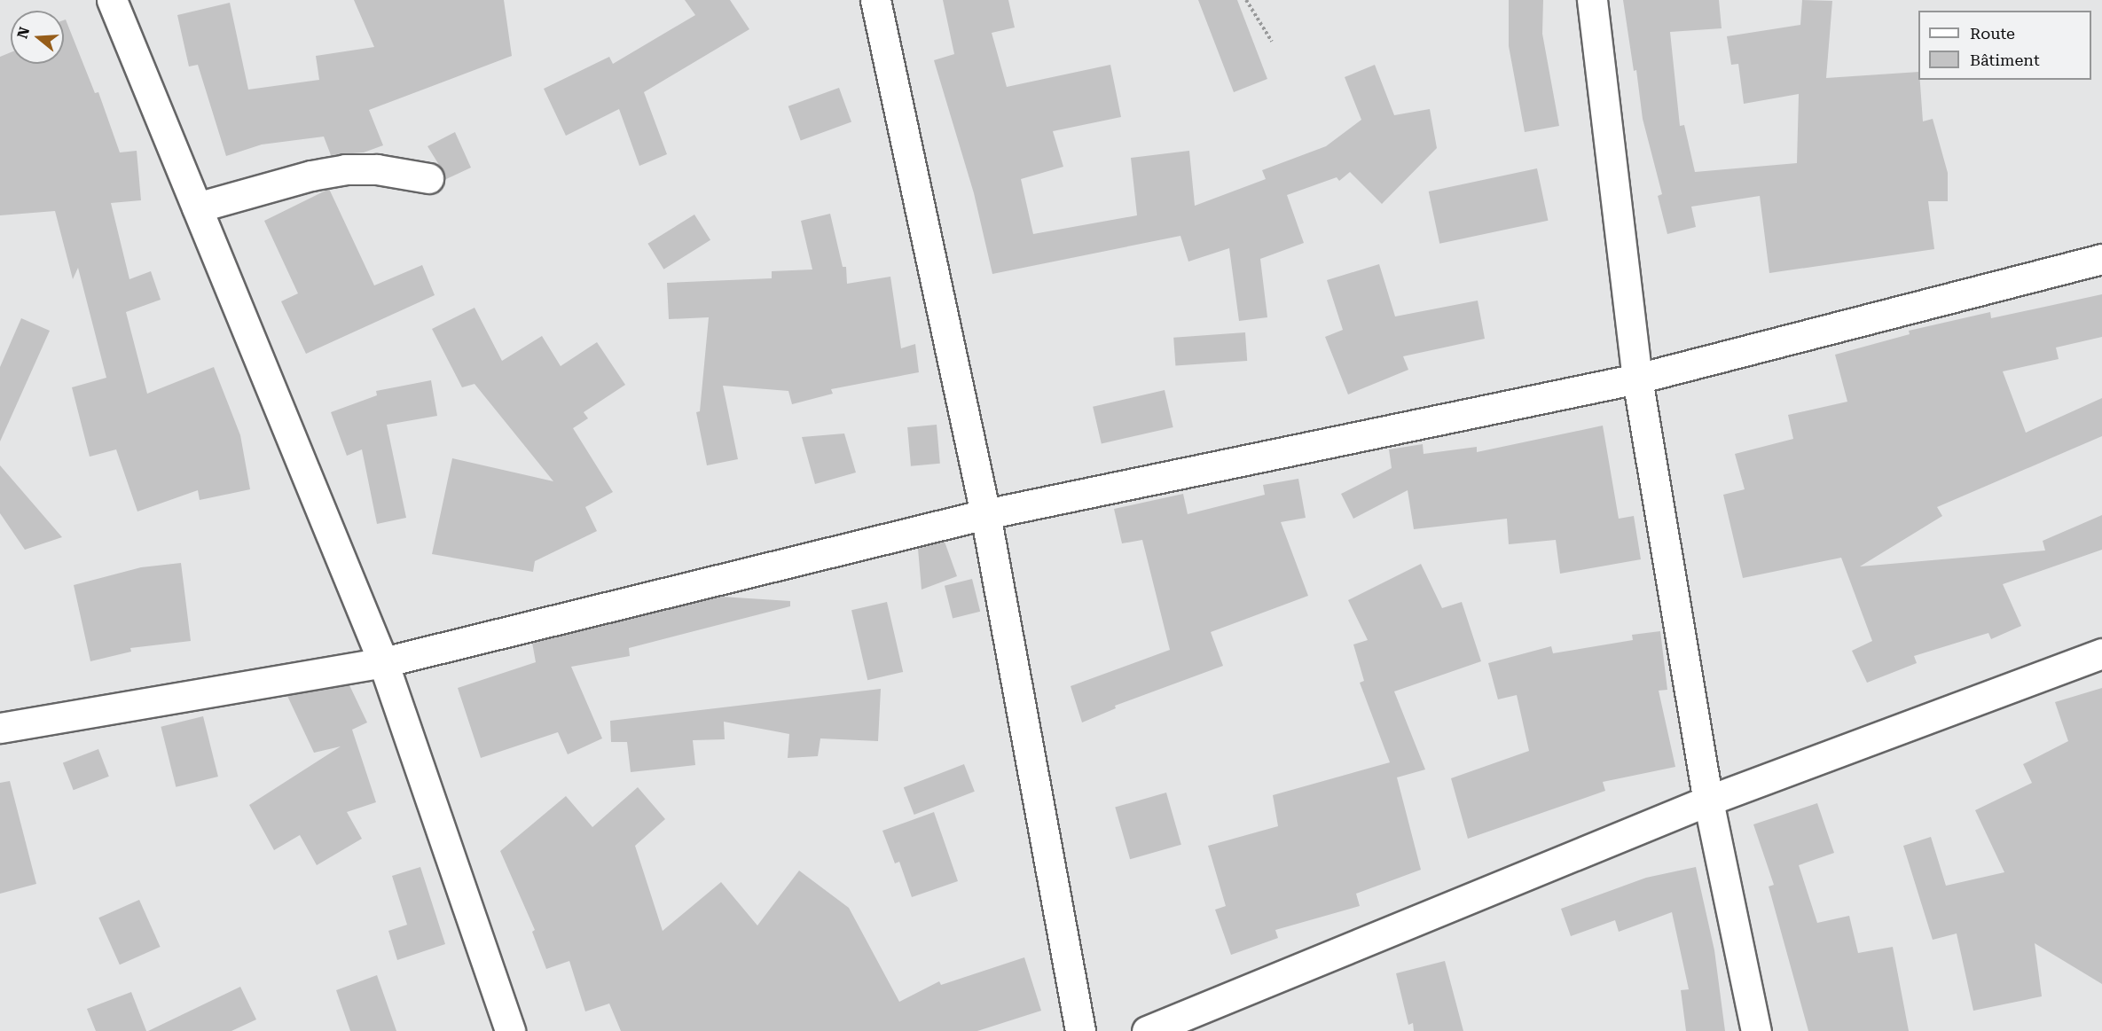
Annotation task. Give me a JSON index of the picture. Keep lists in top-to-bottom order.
{
  "legend": ["Route", "Bâtiment"],
  "north": "left"
}
